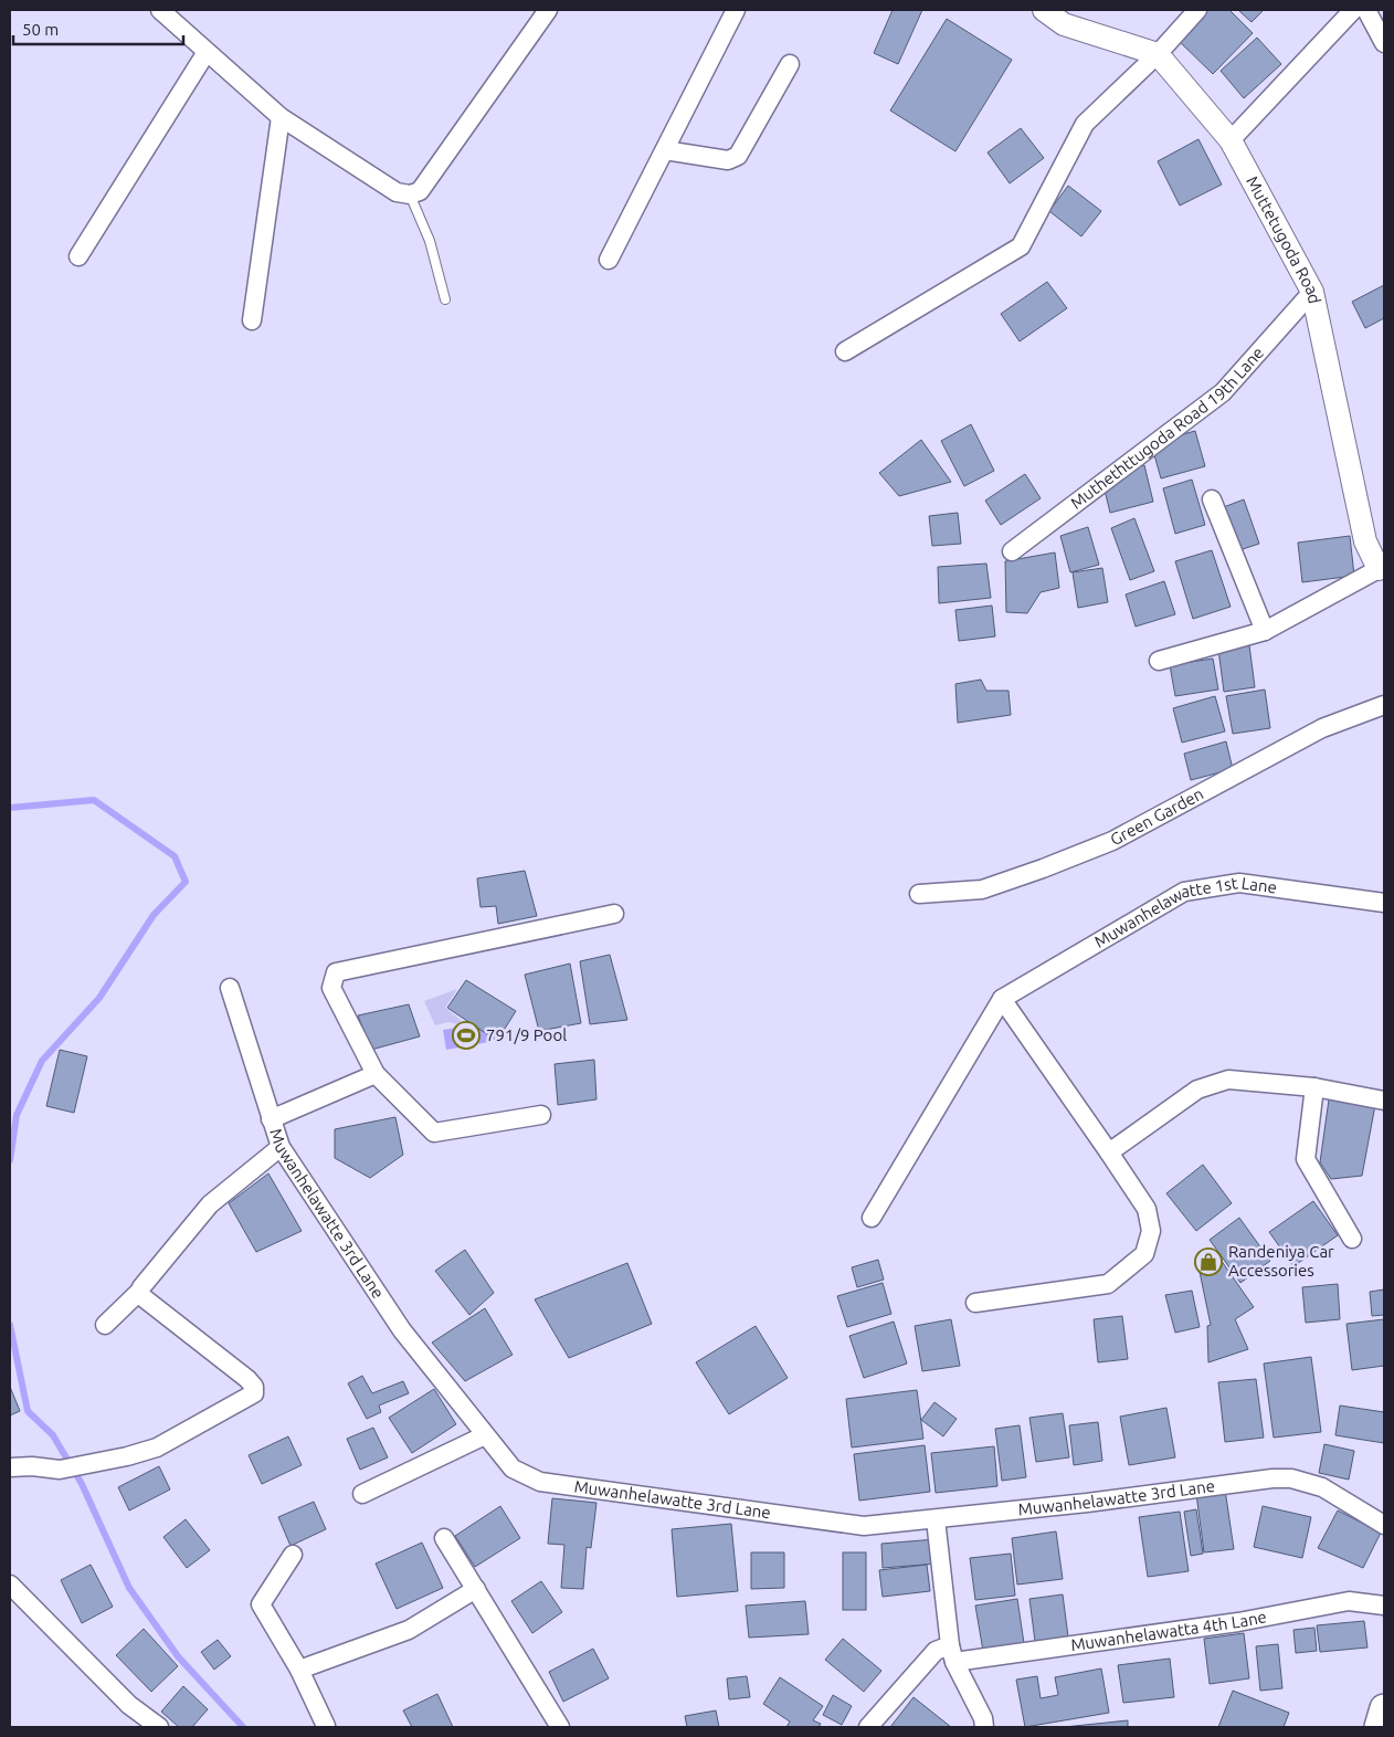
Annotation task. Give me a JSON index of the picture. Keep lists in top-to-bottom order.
{
  "streets": {
    "street": [
      "Muttetugoda Road",
      "Muthethttugoda Road 19th Lane",
      "Green Garden",
      "Muwanhelawatte 1st Lane",
      "Muwanhelawatte 3rd Lane",
      "Muwanhelawatta 4th Lane"
    ]
  },
  "crossings": [
    ["Muttetugoda Road", "Muthethttugoda Road 19th Lane"]
  ],
  "places": {
    "sports": ["791/9 Pool"],
    "shop": ["Randeniya Car Accessories"]
  },
  "scale_bar": "50 m"
}
